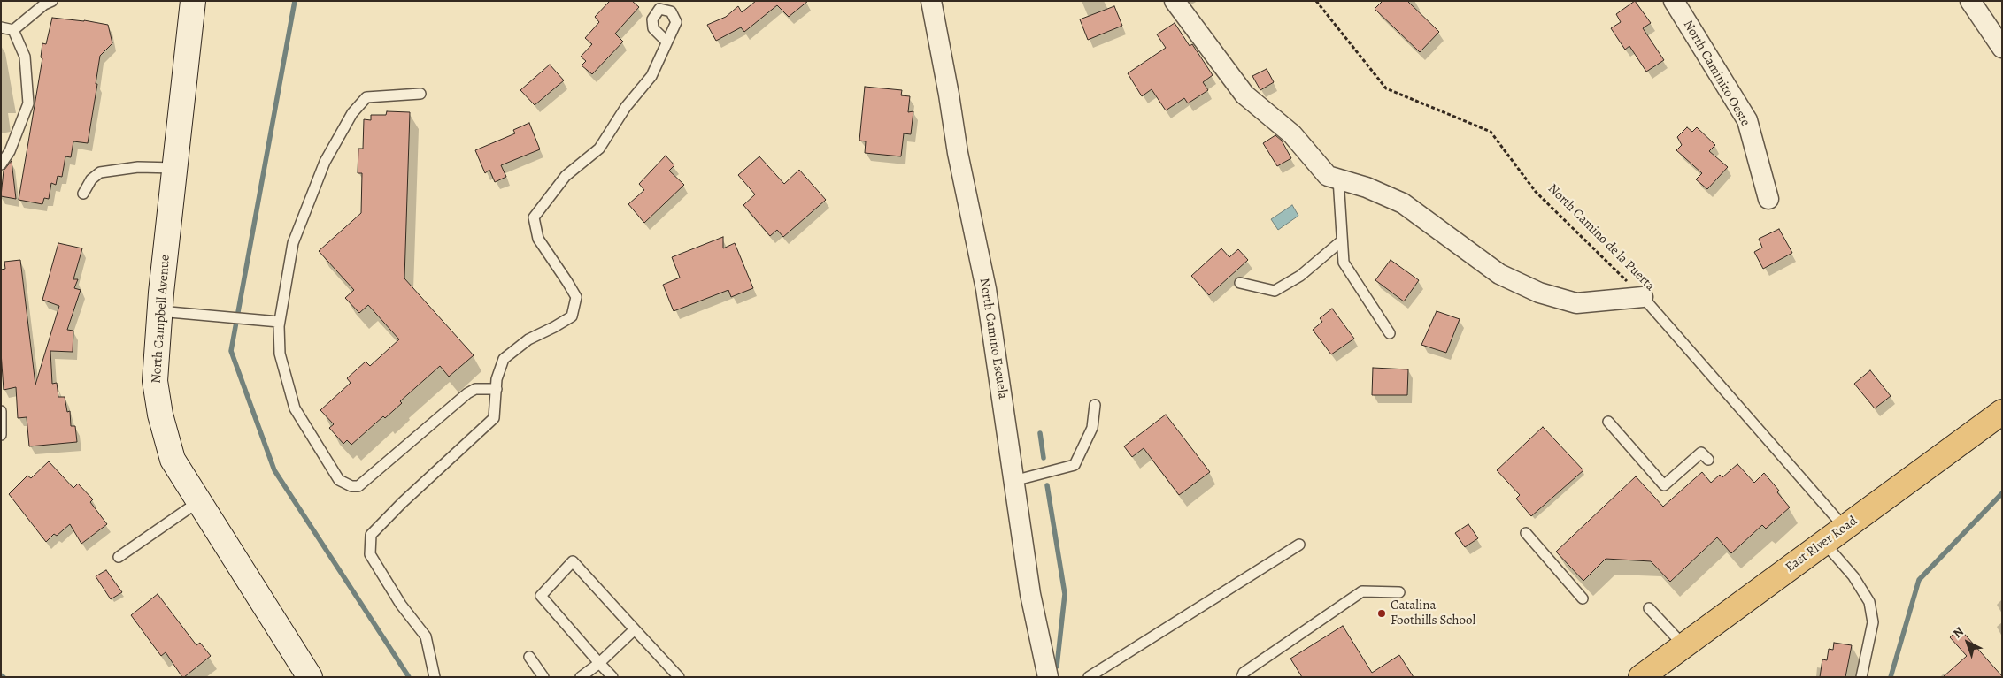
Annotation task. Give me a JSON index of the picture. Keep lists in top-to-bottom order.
{
  "streets": {
    "main road": ["North Campbell Avenue", "East River Road"],
    "street": ["North Caminito Oeste", "North Camino Escuela"],
    "lane": ["North Camino de la Puerta"]
  },
  "crossings": [
    ["North Camino de la Puerta", "East River Road"]
  ],
  "places": ["Catalina Foothills School"],
  "north": "top left"
}
